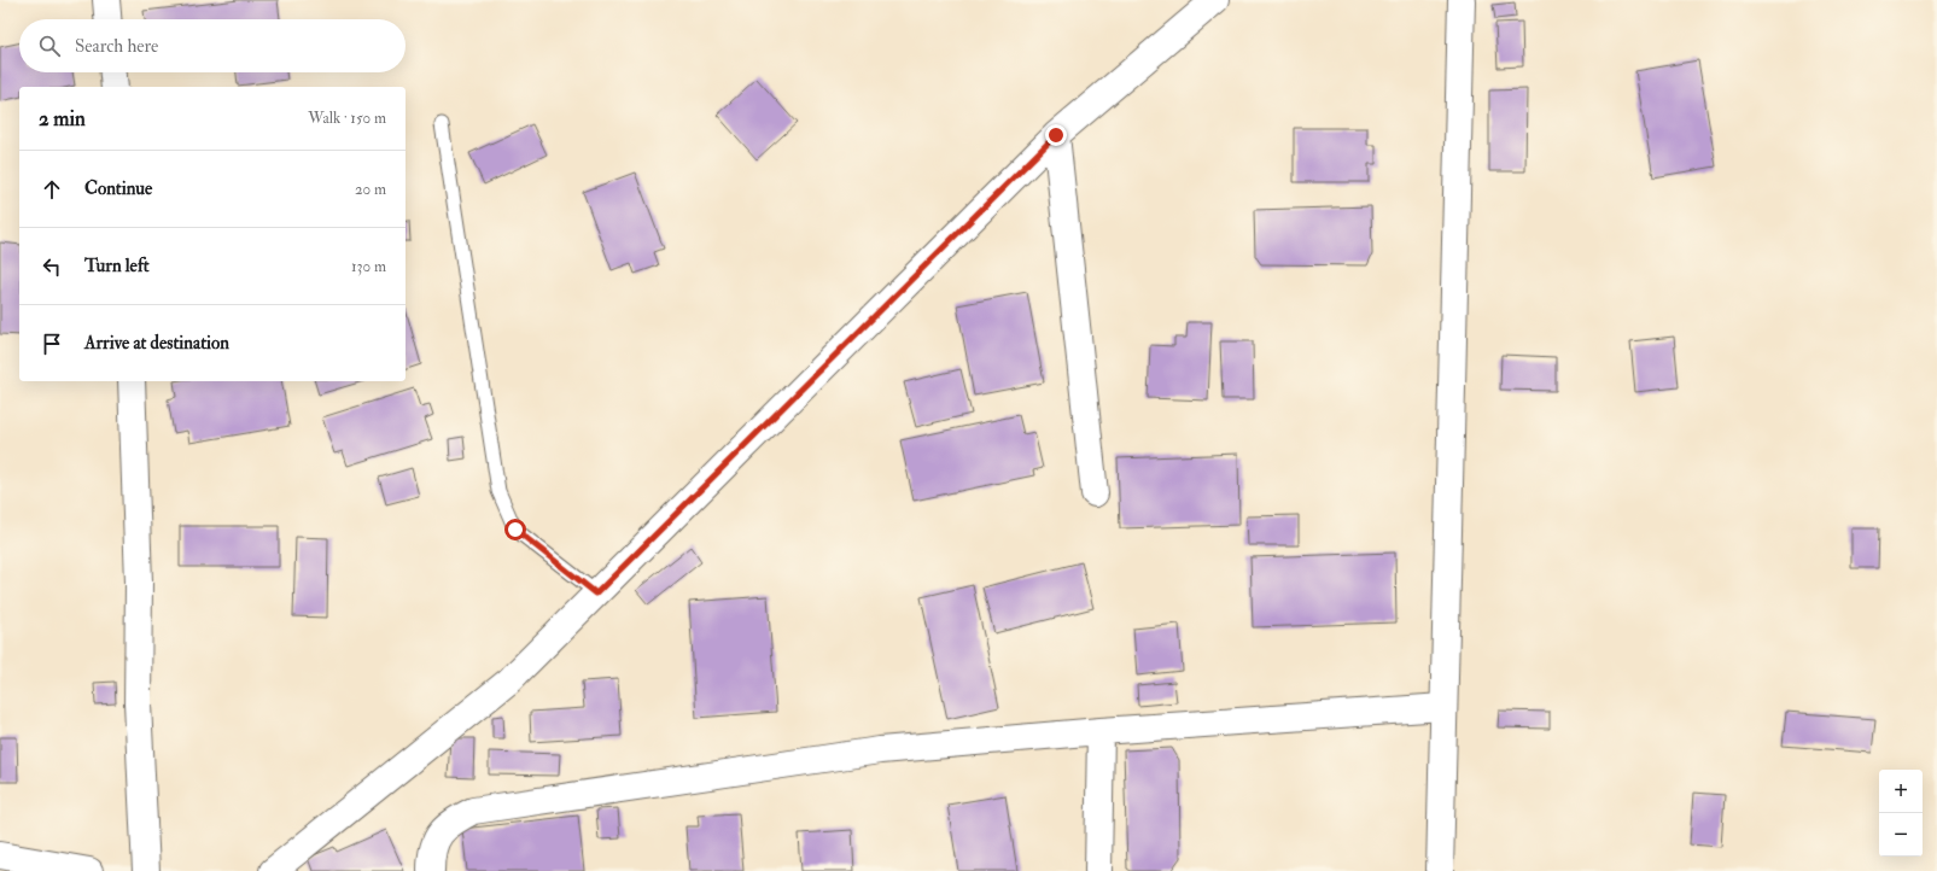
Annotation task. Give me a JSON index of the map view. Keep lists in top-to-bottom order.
{
  "page": {
    "search": "Search here",
    "heading": ["2 min", "Walk · 150 m"],
    "list": [
      ["Continue", "20 m"],
      ["Turn left", "130 m"],
      "Arrive at destination"
    ],
    "map_buttons": ["+", "−"]
  }
}
